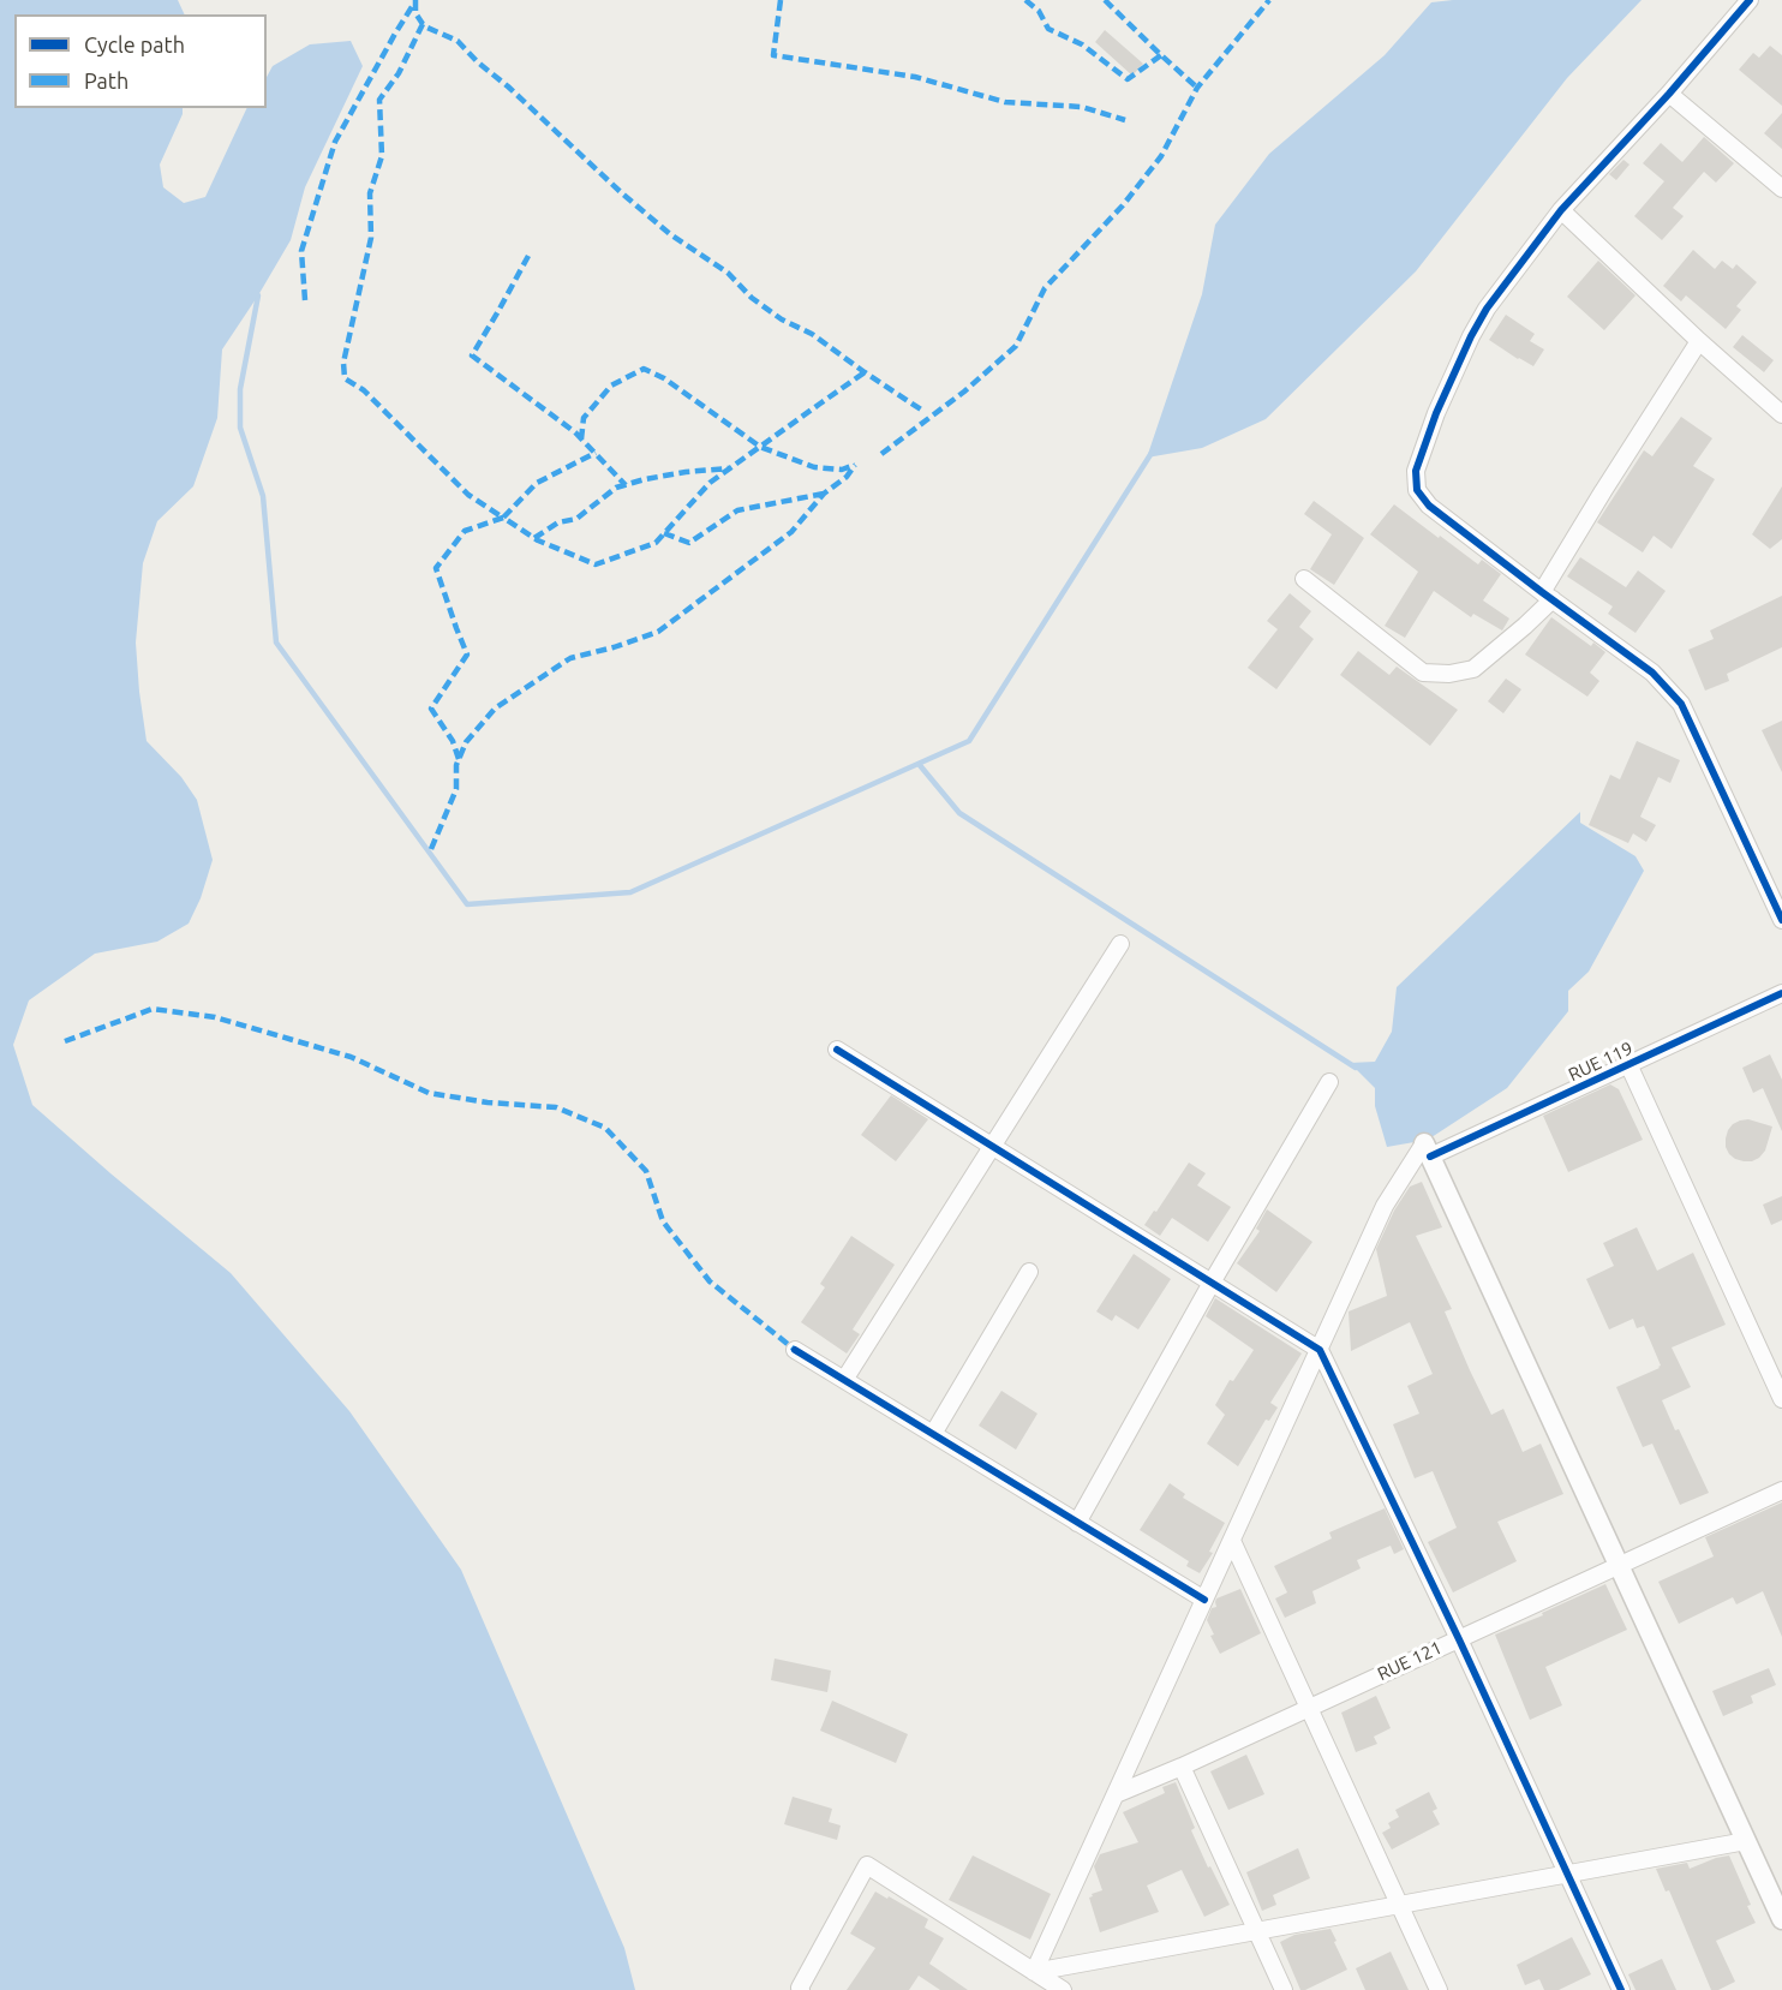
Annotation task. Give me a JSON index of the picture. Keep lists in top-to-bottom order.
{
  "streets": {
    "street": ["RUE 119", "RUE 121"]
  },
  "legend": ["Cycle path", "Path"]
}
